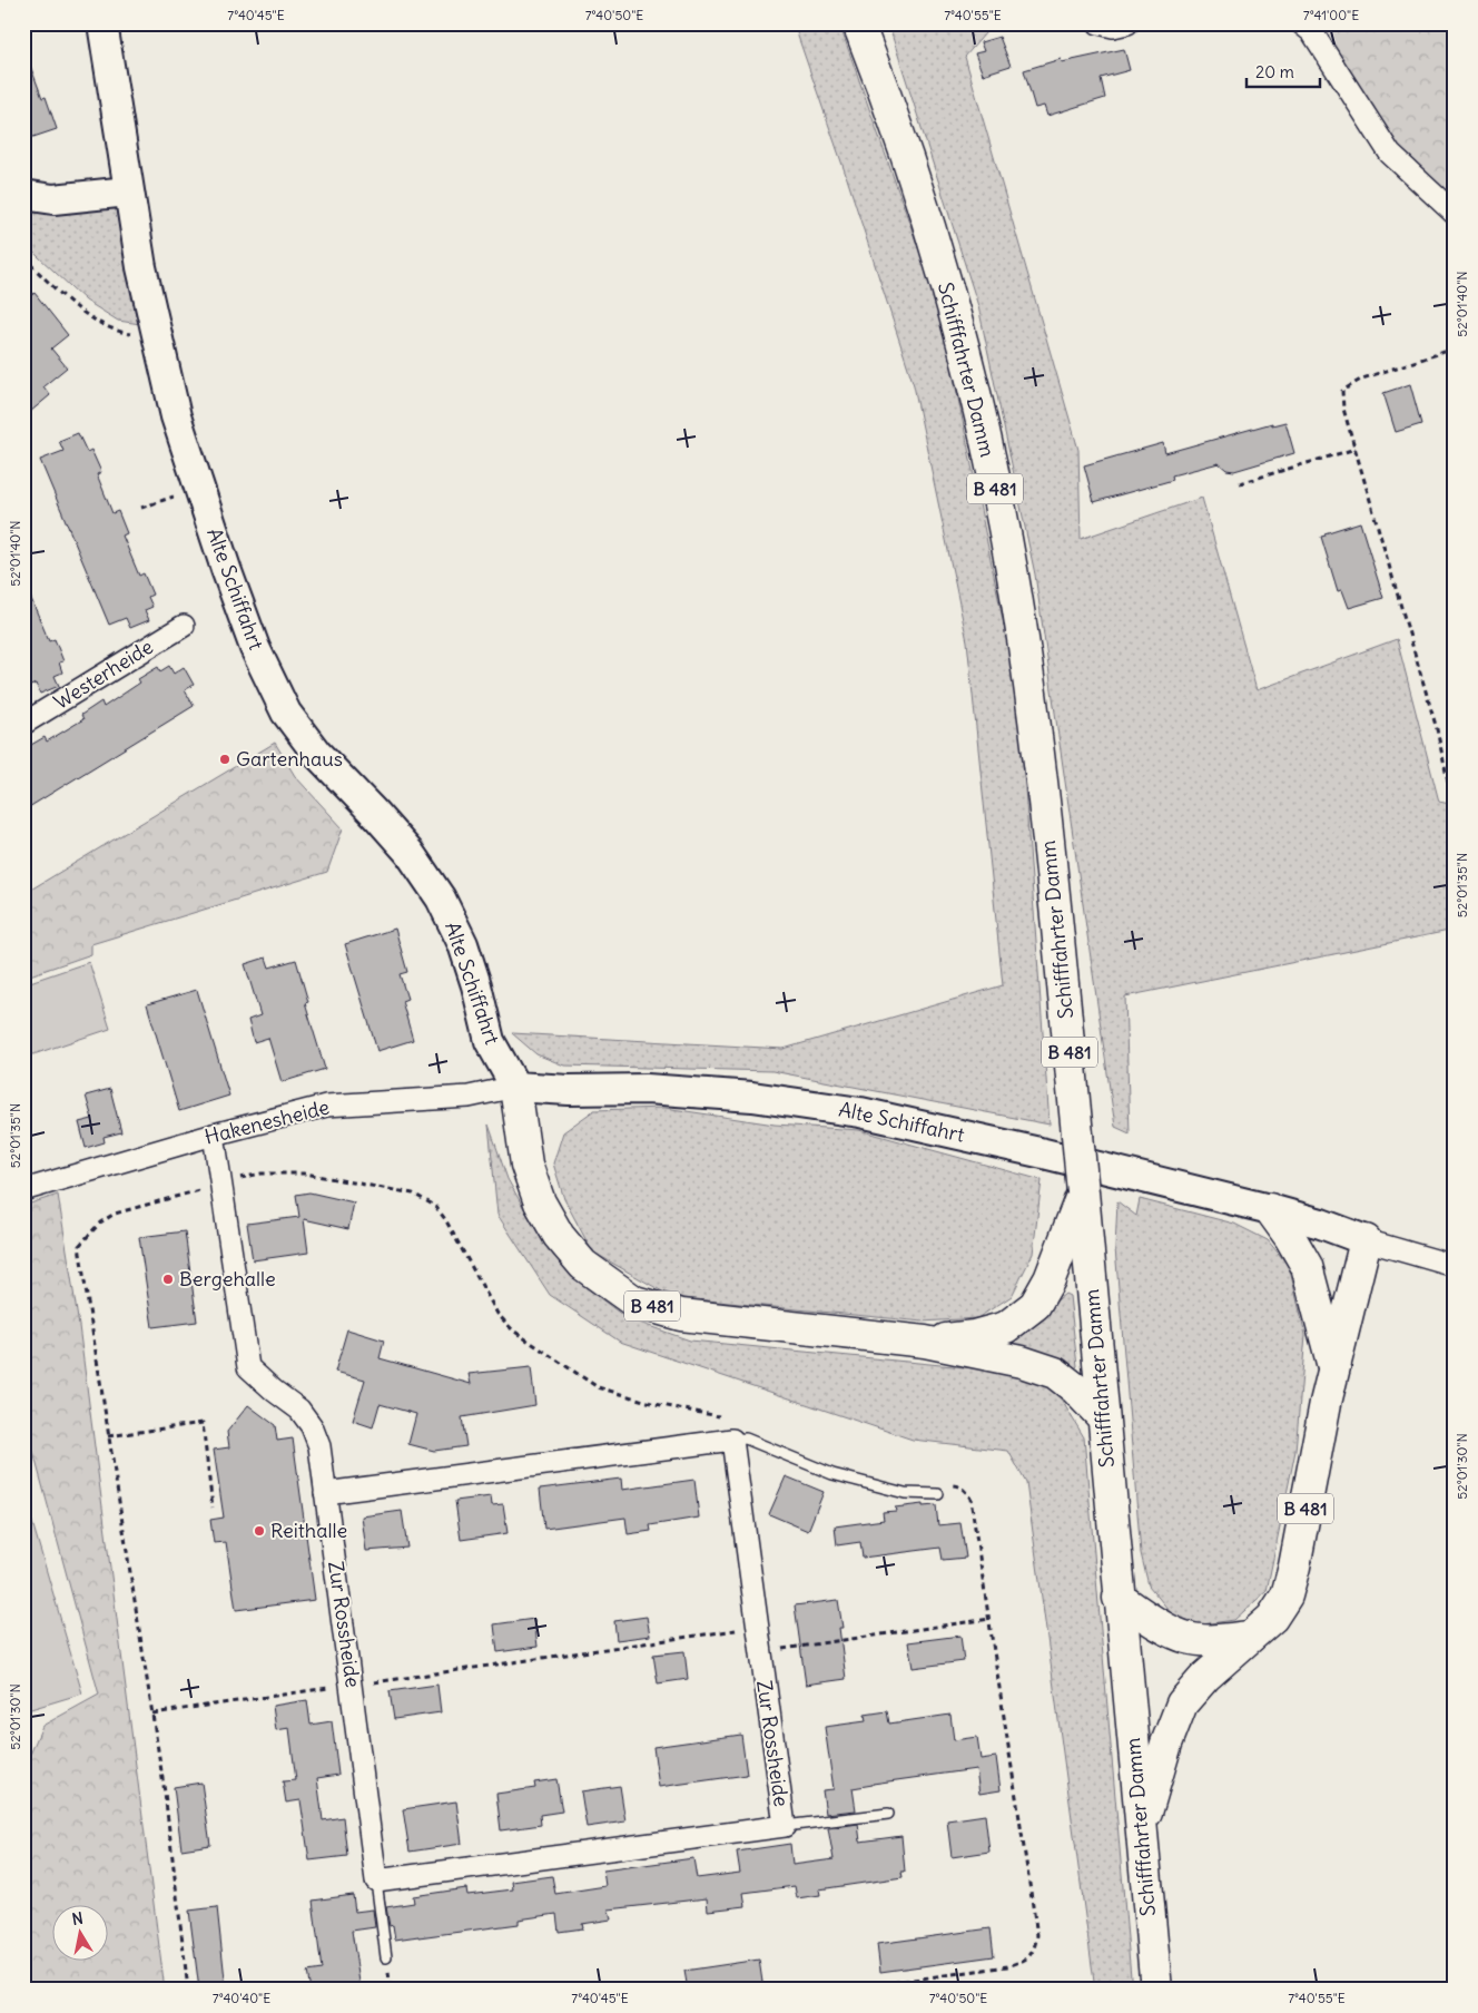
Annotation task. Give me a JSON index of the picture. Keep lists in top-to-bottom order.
{
  "streets": {
    "highway": ["Schifffahrter Damm", "B 481"],
    "street": [
      "Alte Schiffahrt",
      "Westerheide",
      "Hakenesheide",
      "Zur Rossheide"
    ]
  },
  "crossings": [
    ["Schifffahrter Damm", "B 481"],
    ["B 481", "Alte Schiffahrt"],
    ["B 481", "Hakenesheide"],
    ["Alte Schiffahrt", "Hakenesheide"],
    ["Hakenesheide", "Zur Rossheide"]
  ],
  "places": ["Gartenhaus", "Bergehalle", "Reithalle"],
  "scale_bar": "20 m",
  "north": "top",
  "coordinates": [
    "7°40'45\"E",
    "7°40'50\"E",
    "7°40'55\"E",
    "7°41'00\"E",
    "52°01'40\"N",
    "52°01'35\"N",
    "52°01'30\"N",
    "7°40'40\"E"
  ]
}
